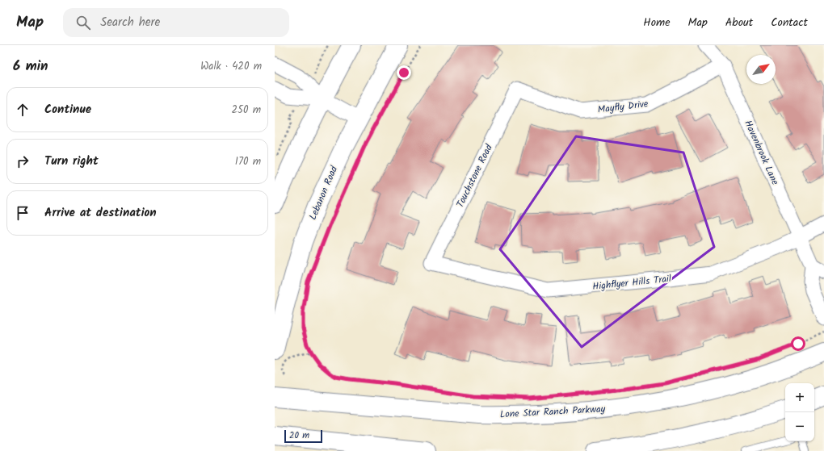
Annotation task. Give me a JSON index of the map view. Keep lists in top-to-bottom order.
{
  "streets": {
    "main road": ["Lebanon Road", "Lone Star Ranch Parkway"],
    "street": [
      "Mayfly Drive",
      "Havenbrook Lane",
      "Touchstone Road",
      "Highflyer Hills Trail"
    ]
  },
  "crossings": [
    ["Mayfly Drive", "Havenbrook Lane"],
    ["Mayfly Drive", "Touchstone Road"],
    ["Havenbrook Lane", "Highflyer Hills Trail"],
    ["Touchstone Road", "Highflyer Hills Trail"]
  ],
  "scale_bar": "20 m",
  "north": "top right",
  "page": {
    "header": "Map",
    "search": "Search here",
    "nav": [
      "Home",
      "Map",
      "About",
      "Contact"
    ],
    "heading": ["6 min", "Walk · 420 m"],
    "list": [
      ["Continue", "250 m"],
      ["Turn right", "170 m"],
      "Arrive at destination"
    ],
    "map_buttons": ["+", "−"],
    "scale": "20 m"
  }
}
